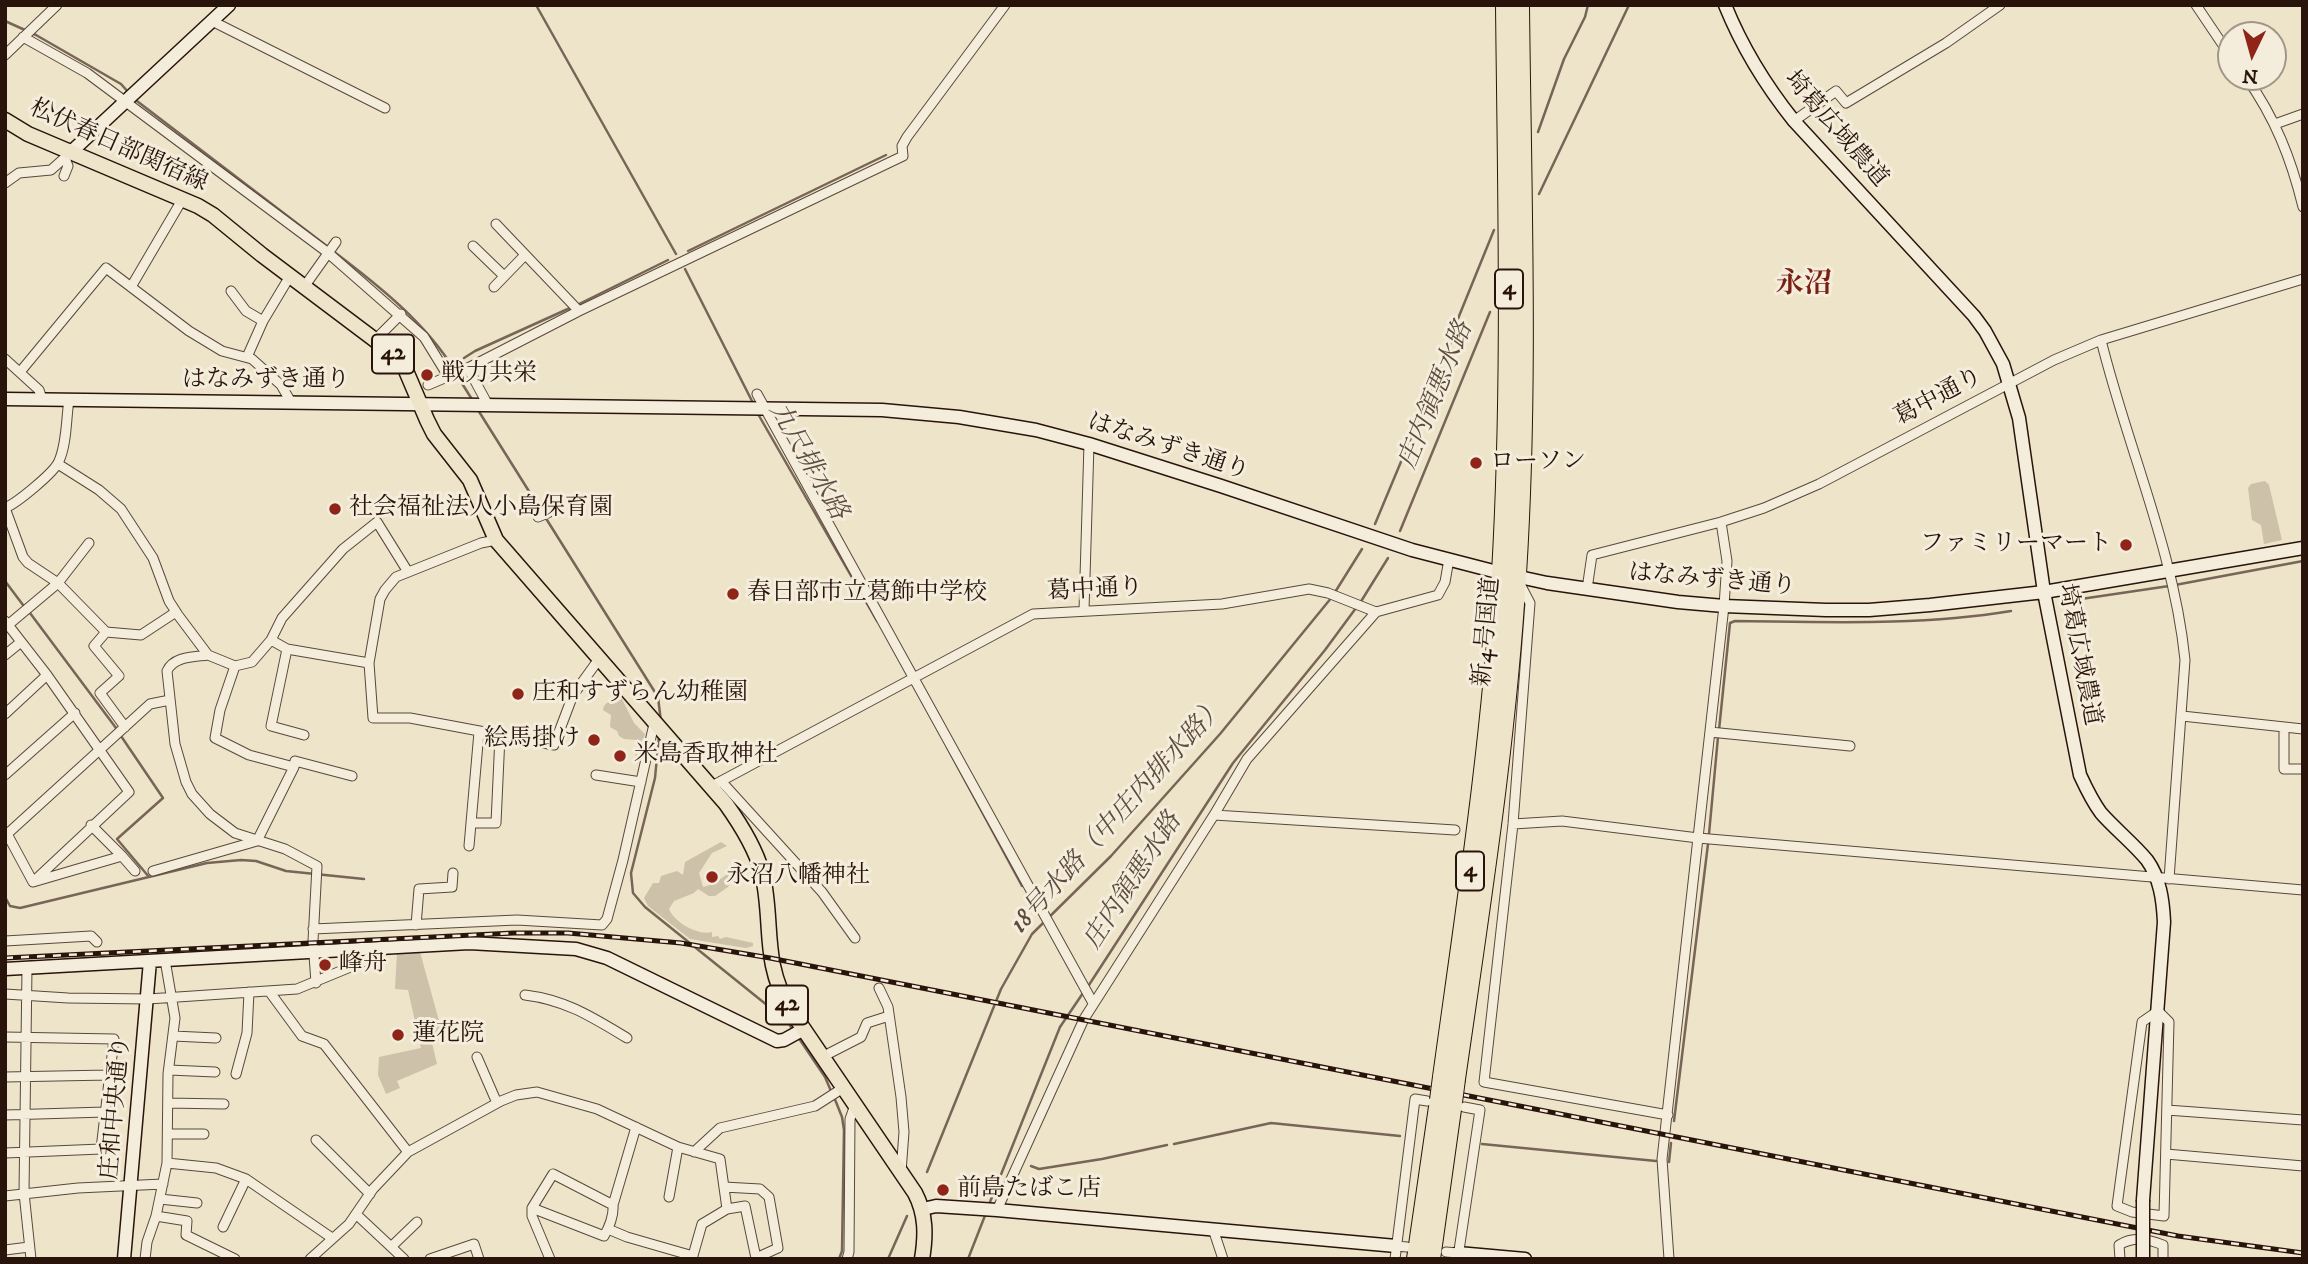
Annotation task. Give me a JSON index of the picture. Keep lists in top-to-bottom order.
{
  "streets": {
    "highway": ["4", "新4号国道"],
    "main road": ["松伏春日部関宿線", "42"],
    "street": [
      "埼葛広域農道",
      "はなみずき通り",
      "葛中通り",
      "庄和中央通り"
    ]
  },
  "crossings": [
    ["埼葛広域農道", "はなみずき通り"],
    ["埼葛広域農道", "葛中通り"],
    ["松伏春日部関宿線", "はなみずき通り"],
    ["松伏春日部関宿線", "葛中通り"],
    ["はなみずき通り", "葛中通り"],
    ["はなみずき通り", "新4号国道"]
  ],
  "districts": ["永沼"],
  "water": ["庄内領悪水路", "九尺排水路", "18号水路（中庄内排水路）"],
  "places": [
    "戦力共栄",
    "ローソン",
    "社会福祉法人小島保育園",
    "ファミリーマート",
    "春日部市立葛飾中学校",
    "庄和すずらん幼稚園",
    "絵馬掛け",
    "米島香取神社",
    "永沼八幡神社",
    "峰舟",
    "蓮花院",
    "前島たばこ店"
  ],
  "north": "bottom"
}
